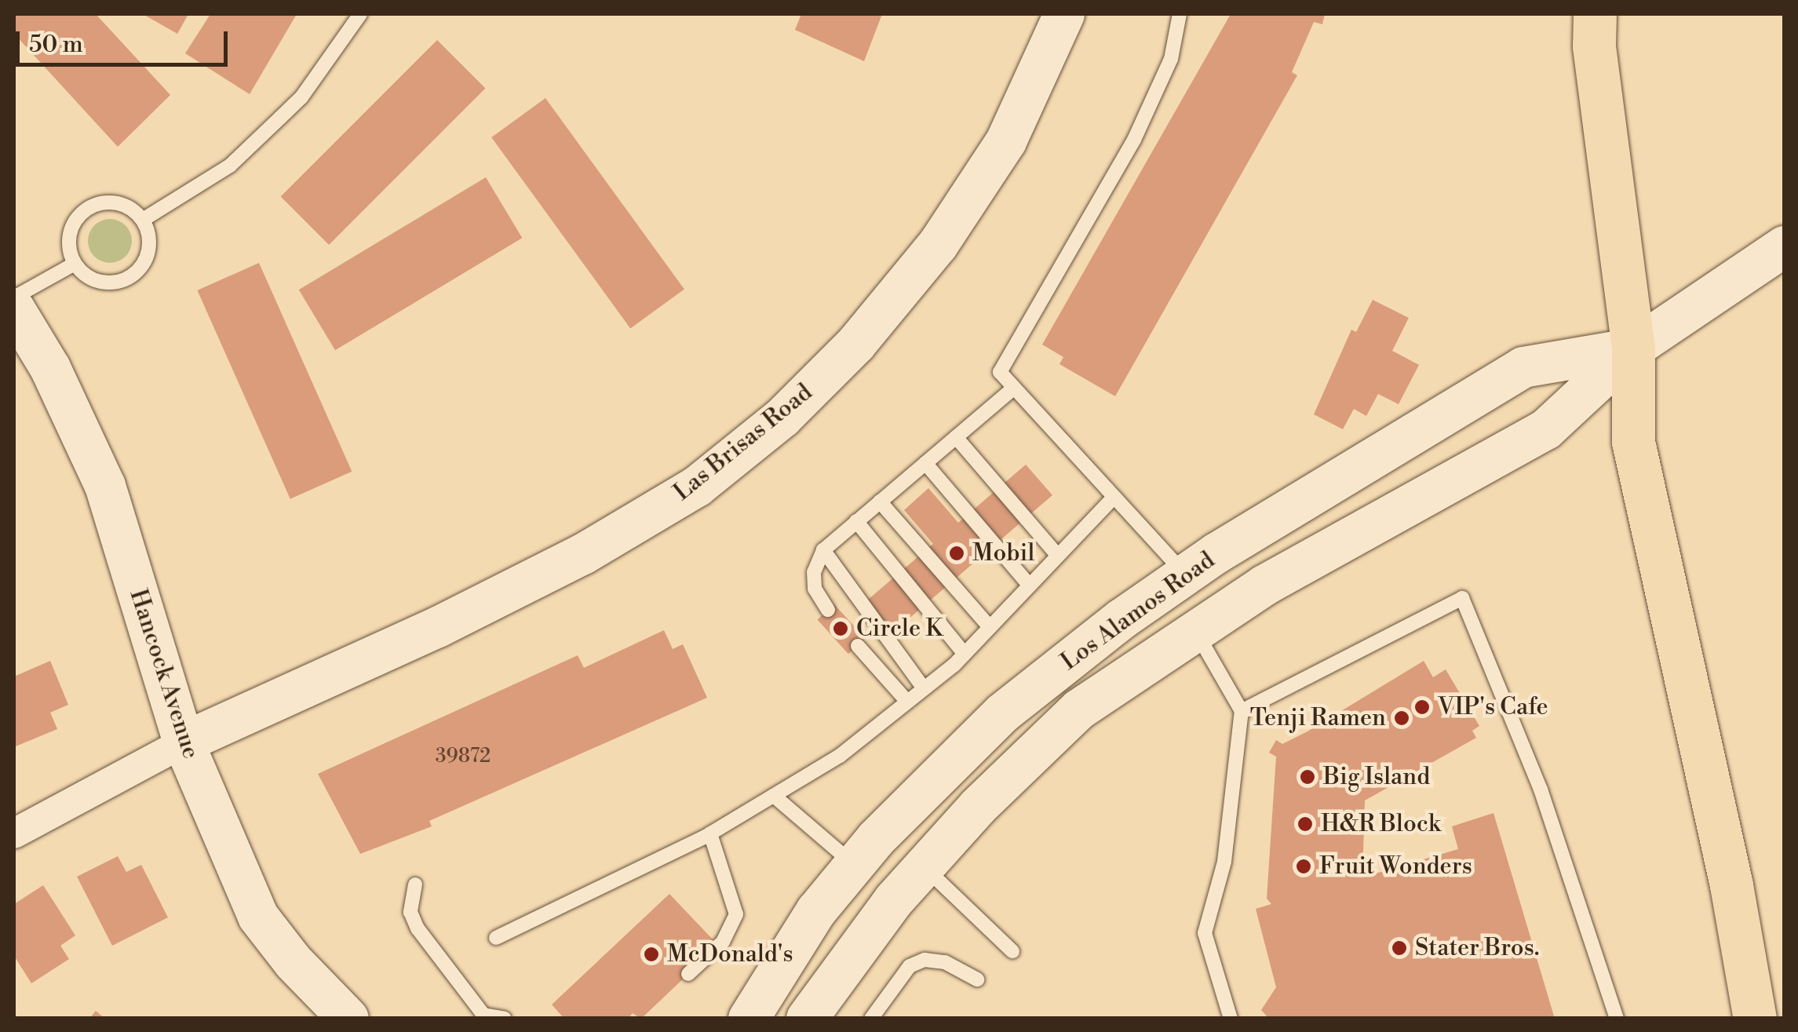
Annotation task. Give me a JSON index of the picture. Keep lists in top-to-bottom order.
{
  "streets": {
    "main road": ["Las Brisas Road", "Los Alamos Road", "Hancock Avenue"]
  },
  "crossings": [
    ["Las Brisas Road", "Hancock Avenue"]
  ],
  "places": [
    "Mobil",
    "Circle K",
    "VIP's Cafe",
    "Tenji Ramen",
    "Big Island",
    "H&R Block",
    "Fruit Wonders",
    "Stater Bros.",
    "McDonald's"
  ],
  "house_numbers": ["39872"],
  "scale_bar": "50 m"
}
